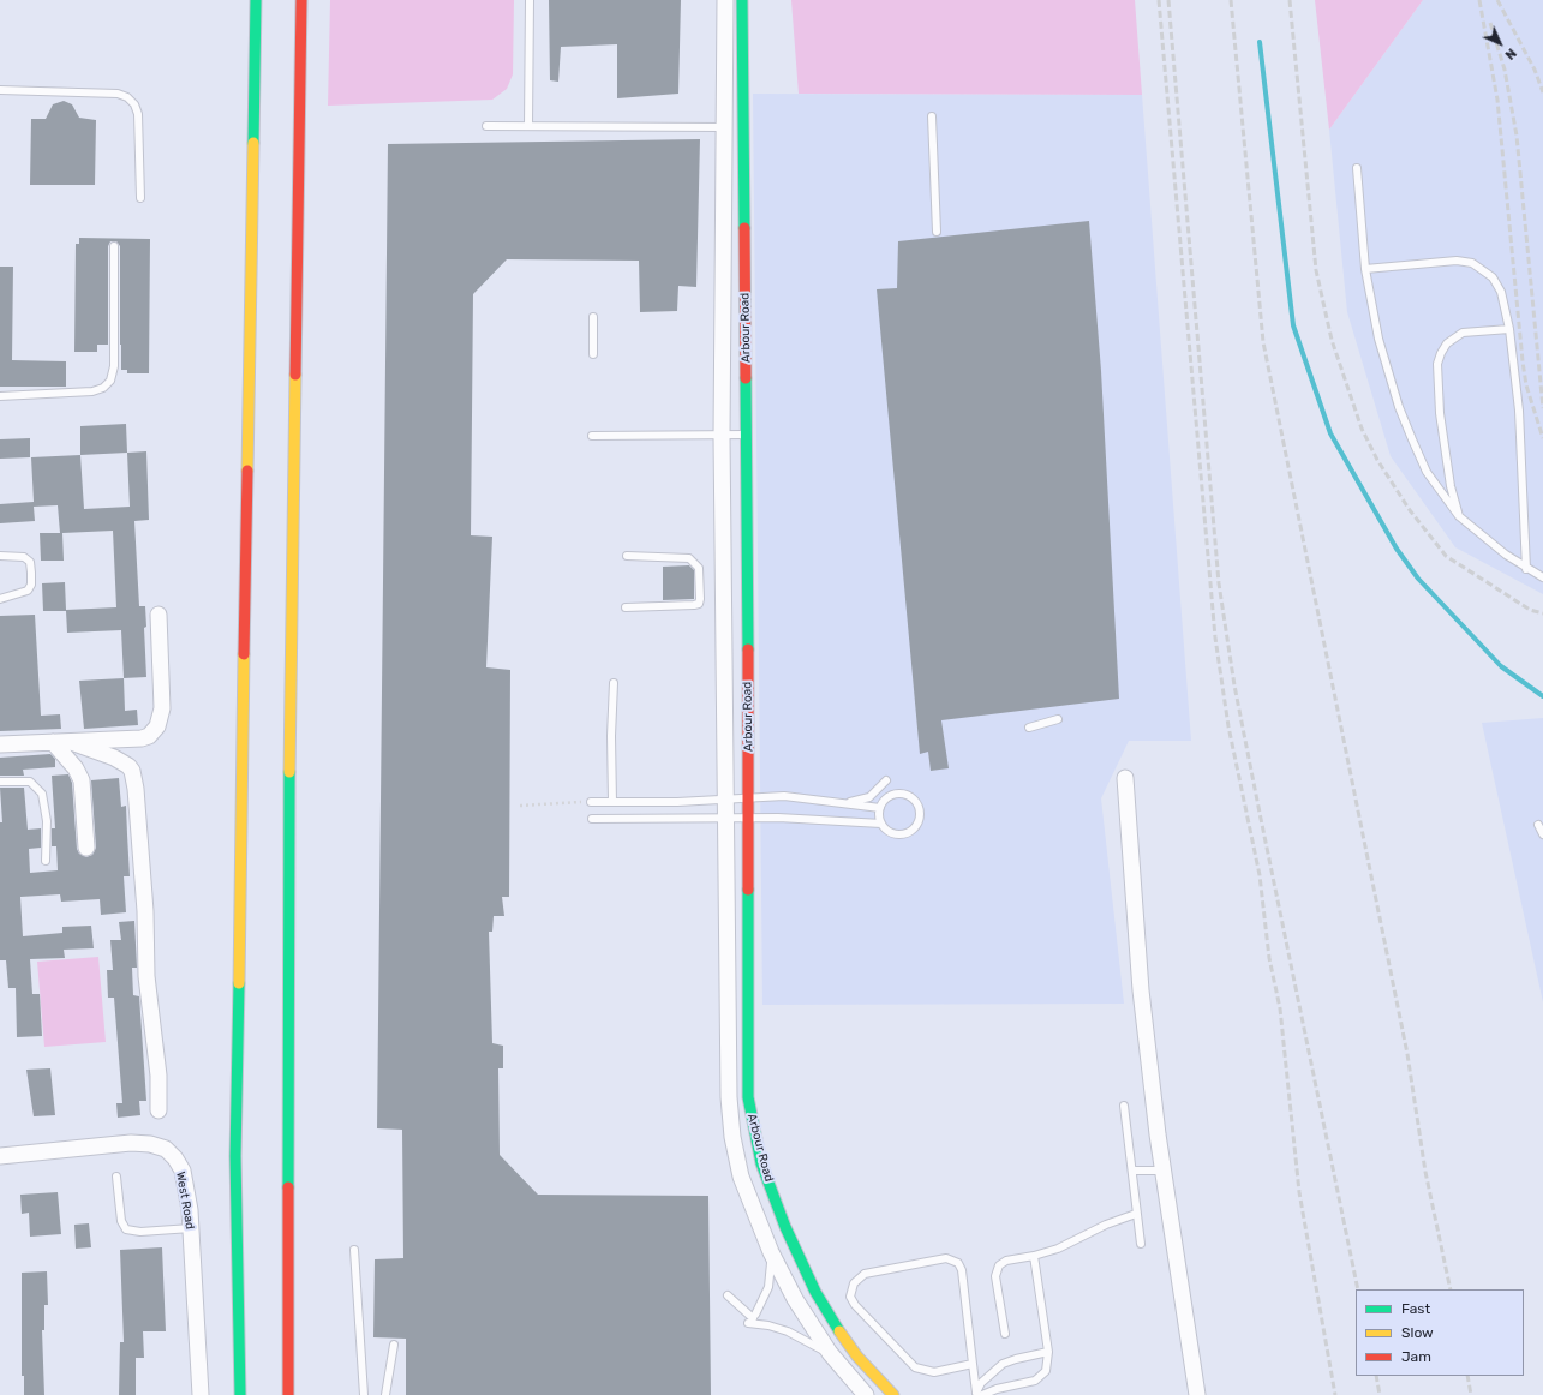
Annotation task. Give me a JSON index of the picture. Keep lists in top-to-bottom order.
{
  "streets": {
    "main road": ["Arbour Road"],
    "street": ["West Road"]
  },
  "legend": ["Fast", "Slow", "Jam"],
  "north": "bottom right"
}
